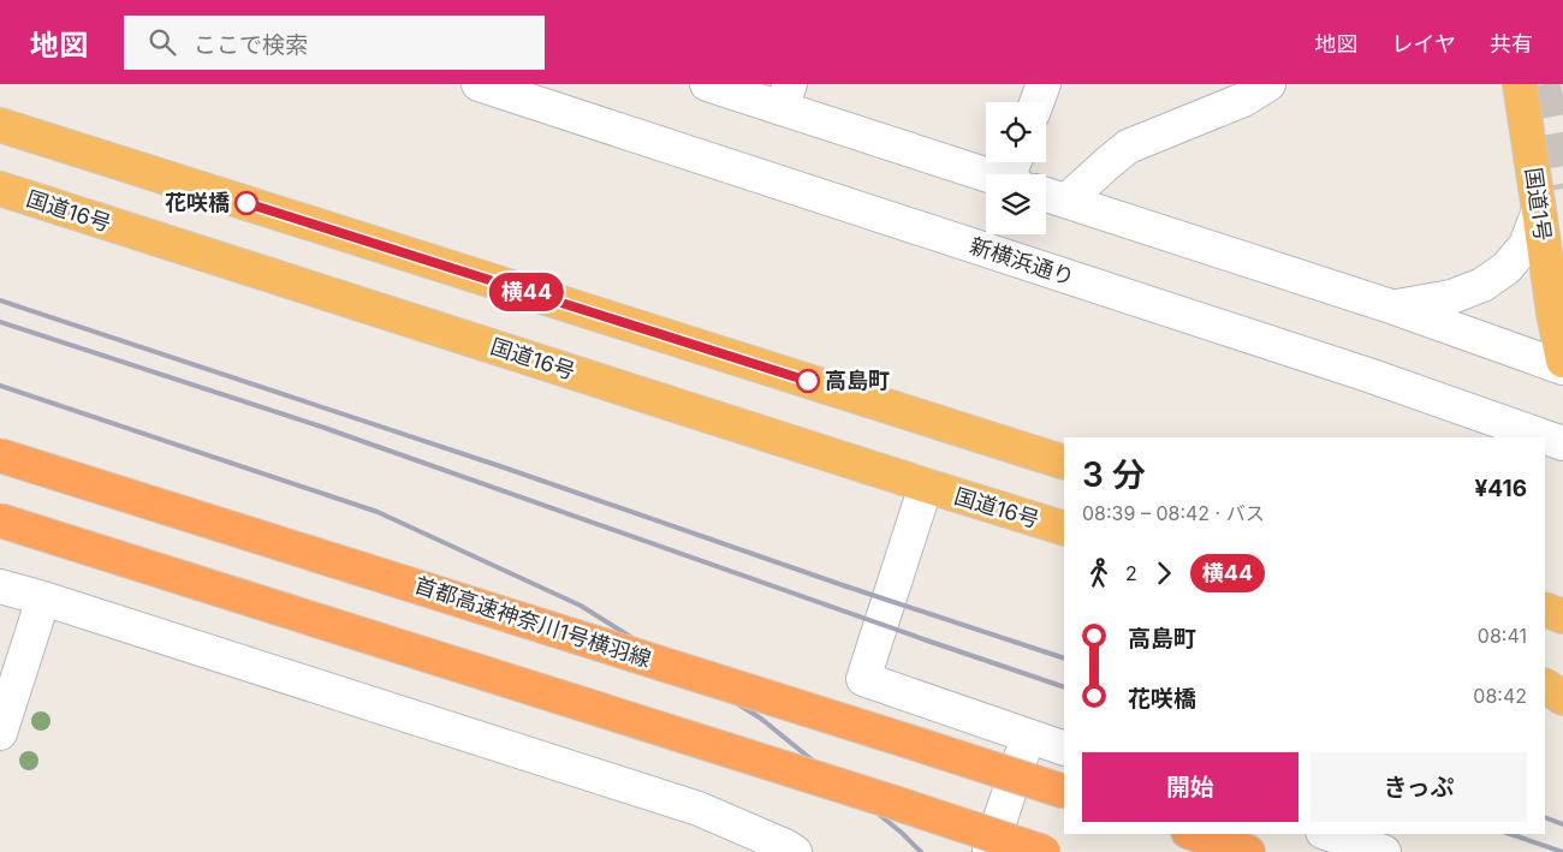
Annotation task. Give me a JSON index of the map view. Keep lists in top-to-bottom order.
{
  "streets": {
    "highway": ["国道1号", "国道16号", "首都高速神奈川1号横羽線"],
    "street": ["新横浜通り"]
  },
  "places": ["花咲橋", "高島町"],
  "lines": ["bus line 横44"],
  "page": {
    "header": "地図",
    "search": "ここで検索",
    "nav": ["地図", "レイヤ", "共有"],
    "on_map": "横44",
    "heading": ["3 分", "08:39 – 08:42 · バス", "¥416"],
    "legs": ["2", "横44"],
    "list": [
      {
        "name": "高島町",
        "value": "08:41"
      },
      {
        "name": "花咲橋",
        "value": "08:42"
      }
    ],
    "buttons": ["開始", "きっぷ"]
  }
}
